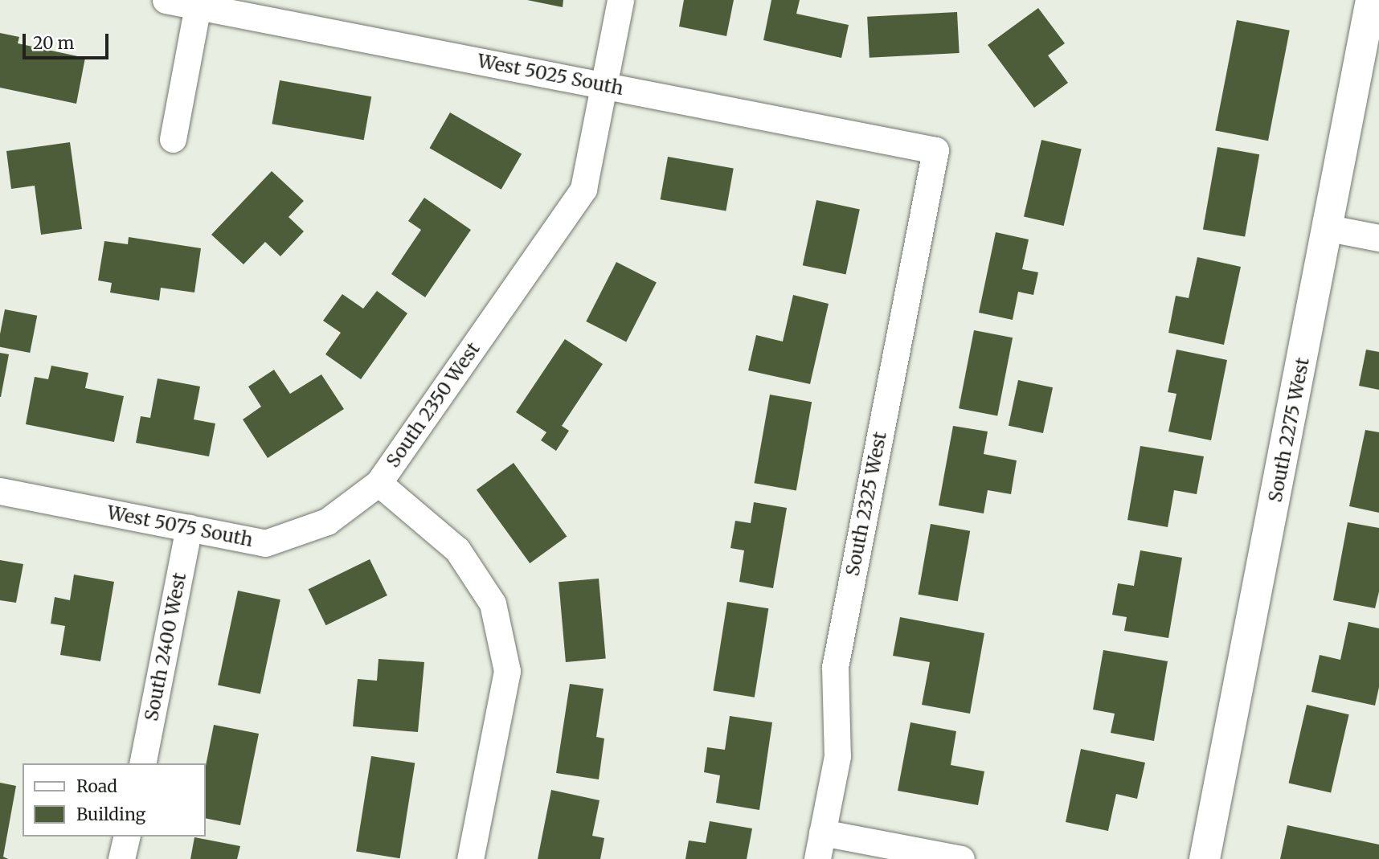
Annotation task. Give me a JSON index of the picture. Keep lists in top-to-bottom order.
{
  "streets": {
    "street": [
      "West 5025 South",
      "South 2350 West",
      "South 2275 West",
      "South 2325 West",
      "West 5075 South",
      "South 2400 West"
    ]
  },
  "crossings": [
    ["West 5025 South", "South 2350 West"],
    ["West 5025 South", "South 2325 West"],
    ["South 2350 West", "West 5075 South"],
    ["West 5075 South", "South 2400 West"]
  ],
  "legend": ["Road", "Building"],
  "scale_bar": "20 m"
}
